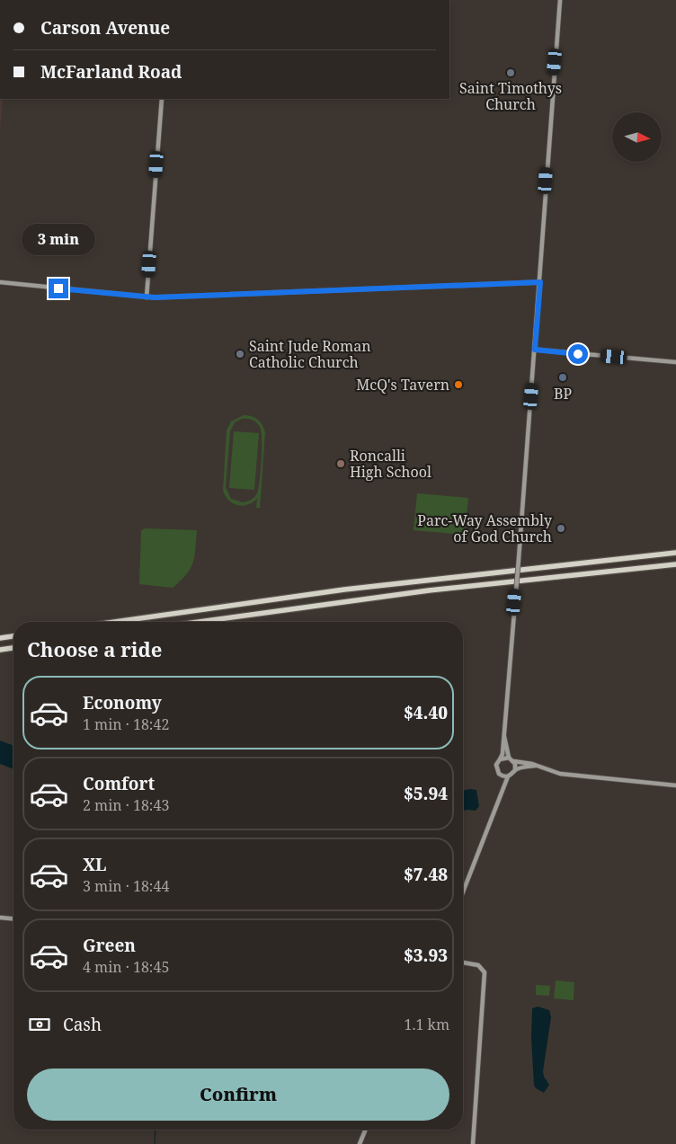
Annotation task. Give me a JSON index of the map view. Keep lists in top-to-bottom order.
{
  "places": [
    "Saint Timothys Church",
    "Saint Jude Roman Catholic Church",
    "BP",
    "McQ's Tavern",
    "Roncalli High School",
    "Parc-Way Assembly of God Church"
  ],
  "north": "right",
  "page": {
    "banner": ["Carson Avenue", "McFarland Road"],
    "bubble": "3 min",
    "heading": "Choose a ride",
    "list": [
      {
        "name": "Economy",
        "note": "1 min · 18:42",
        "value": "$4.40"
      },
      {
        "name": "Comfort",
        "note": "2 min · 18:43",
        "value": "$5.94"
      },
      {
        "name": "XL",
        "note": "3 min · 18:44",
        "value": "$7.48"
      },
      {
        "name": "Green",
        "note": "4 min · 18:45",
        "value": "$3.93"
      }
    ],
    "pay": ["Cash", "1.1 km"],
    "buttons": "Confirm"
  }
}
